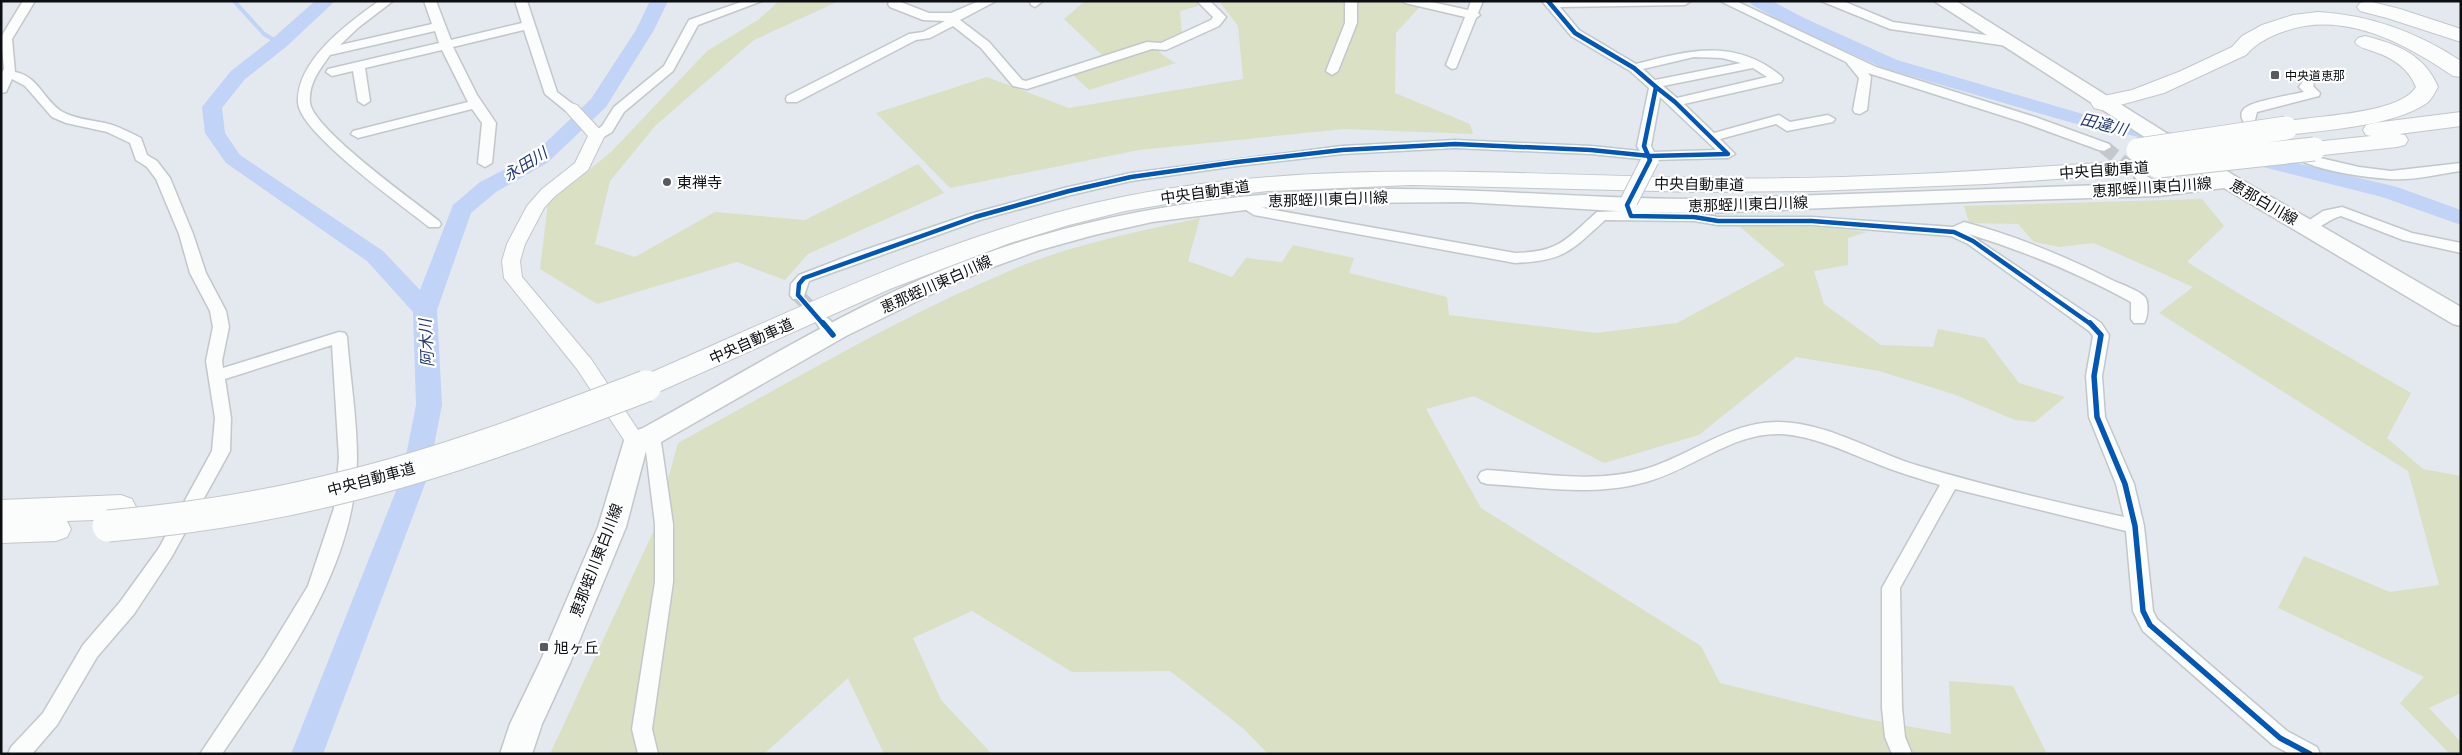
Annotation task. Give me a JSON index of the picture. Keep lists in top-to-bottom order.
{
  "streets": {
    "highway": ["中央自動車道"],
    "main road": ["恵那蛭川東白川線", "恵那白川線"]
  },
  "crossings": [
    ["中央自動車道", "恵那蛭川東白川線"],
    ["恵那蛭川東白川線", "恵那白川線"]
  ],
  "water": ["田違川", "永田川", "阿木川"],
  "places": {
    "transit": ["中央道恵那", "旭ヶ丘"],
    "other": ["東禅寺"]
  }
}
